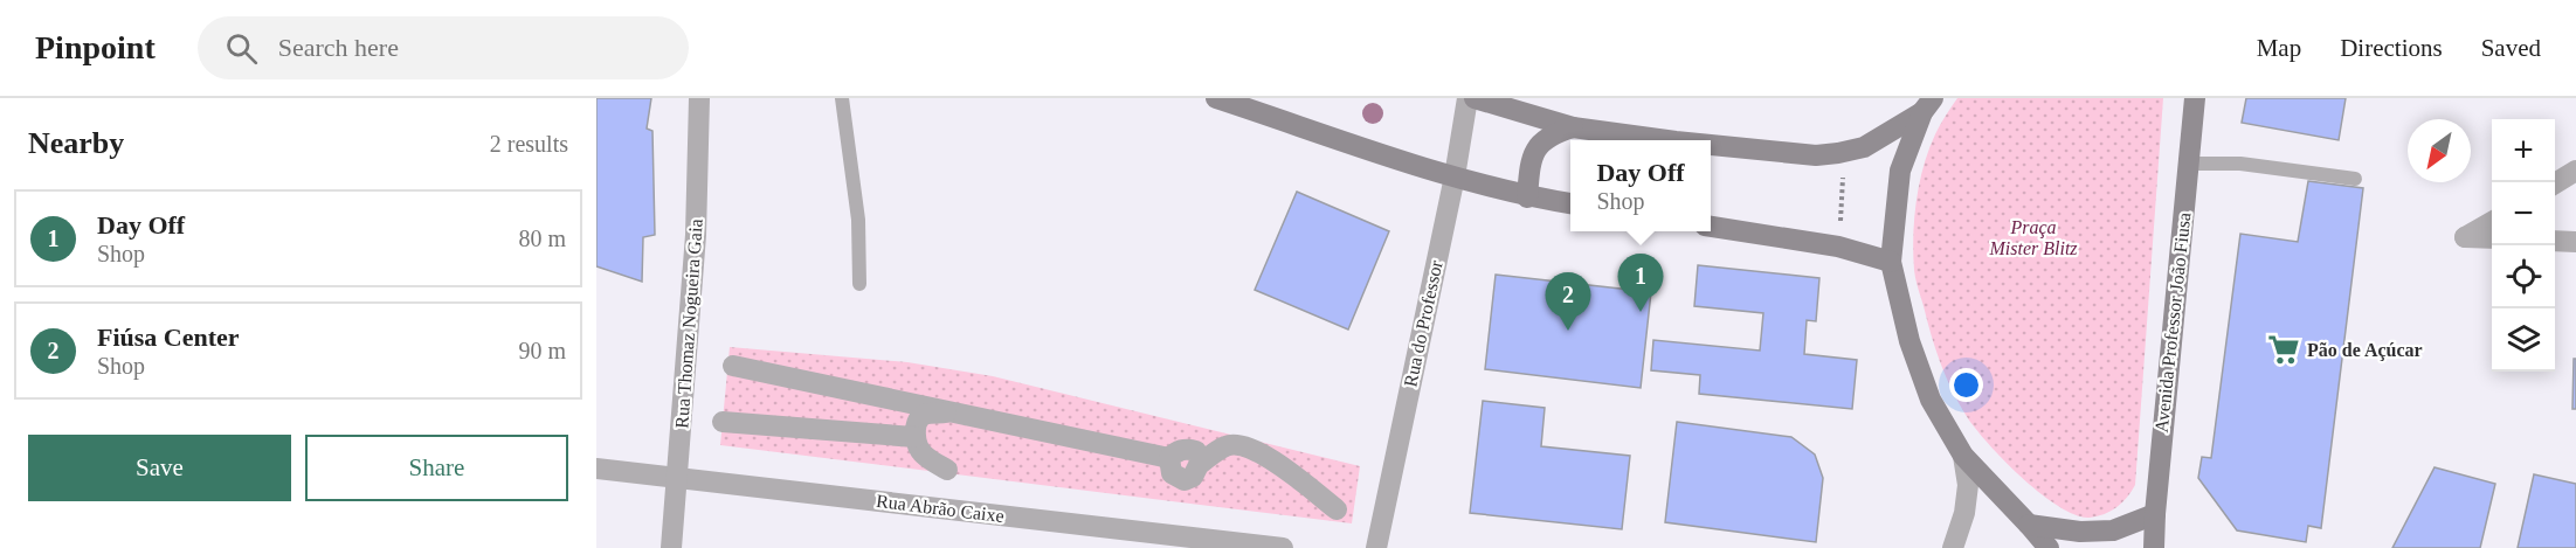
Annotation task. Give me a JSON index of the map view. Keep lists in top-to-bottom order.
{
  "streets": {
    "main road": ["Avenida Professor João Fiusa"],
    "street": ["Rua Thomaz Nogueira Gaia", "Rua do Professor", "Rua Abrão Caixe"]
  },
  "crossings": [
    ["Rua Thomaz Nogueira Gaia", "Rua Abrão Caixe"]
  ],
  "parks": ["Praça Mister Blitz"],
  "places": {
    "supermarket": ["Pão de Açúcar"]
  },
  "north": "bottom left",
  "page": {
    "header": "Pinpoint",
    "search": "Search here",
    "nav": ["Map", "Directions", "Saved"],
    "heading": ["Nearby", "2 results"],
    "map_buttons": ["+", "−"],
    "popup": ["Day Off", "Shop"],
    "list": [
      {
        "mark": "1",
        "name": "Day Off",
        "note": "Shop",
        "value": "80 m"
      },
      {
        "mark": "2",
        "name": "Fiúsa Center",
        "note": "Shop",
        "value": "90 m"
      }
    ],
    "pins": ["1", "2"],
    "buttons": ["Save", "Share"]
  }
}
